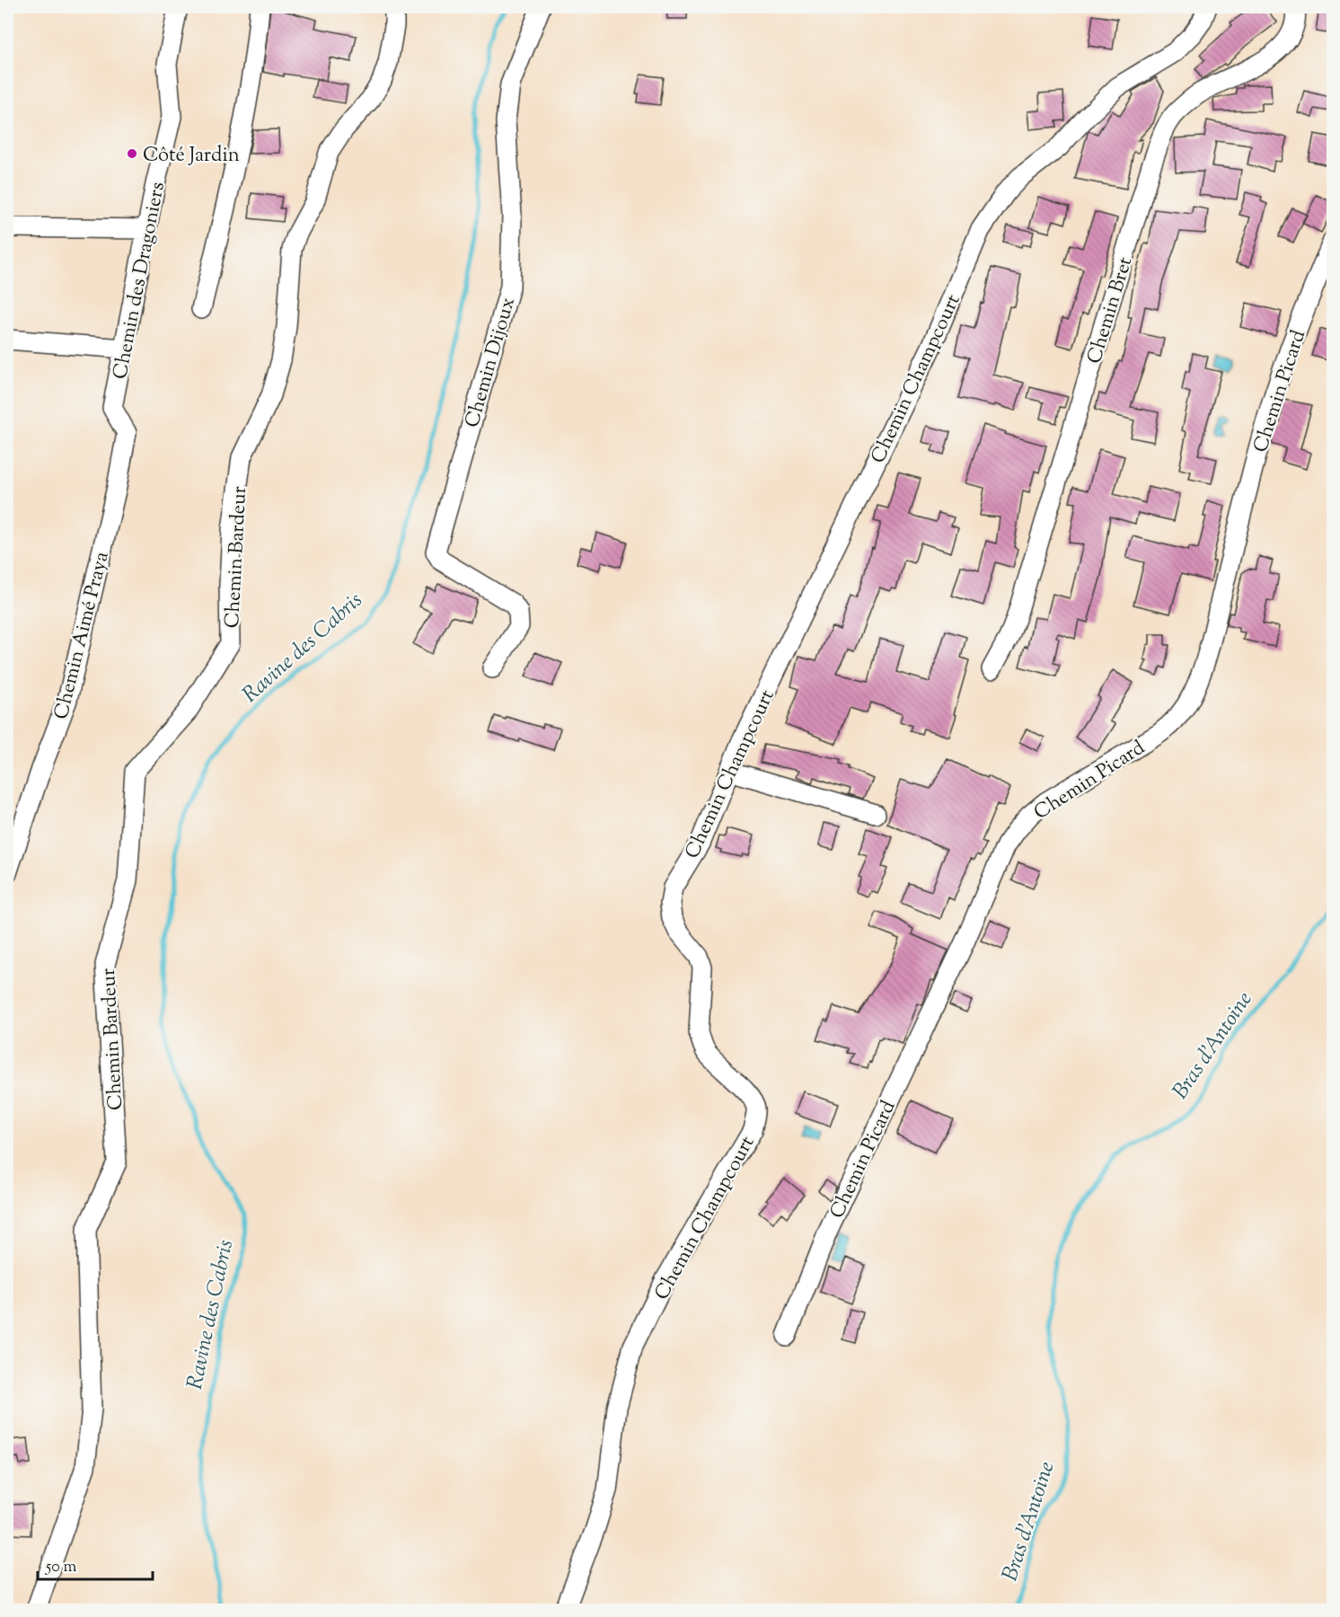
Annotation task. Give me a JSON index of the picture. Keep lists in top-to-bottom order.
{
  "streets": {
    "street": [
      "Chemin des Dragoniers",
      "Chemin Bret",
      "Chemin Dijoux",
      "Chemin Champcourt",
      "Chemin Picard",
      "Chemin Bardeur",
      "Chemin Aimé Praya"
    ]
  },
  "crossings": [
    ["Chemin des Dragoniers", "Chemin Aimé Praya"]
  ],
  "water": ["Ravine des Cabris", "Bras d'Antoine"],
  "places": ["Côté Jardin"],
  "scale_bar": "50 m"
}
